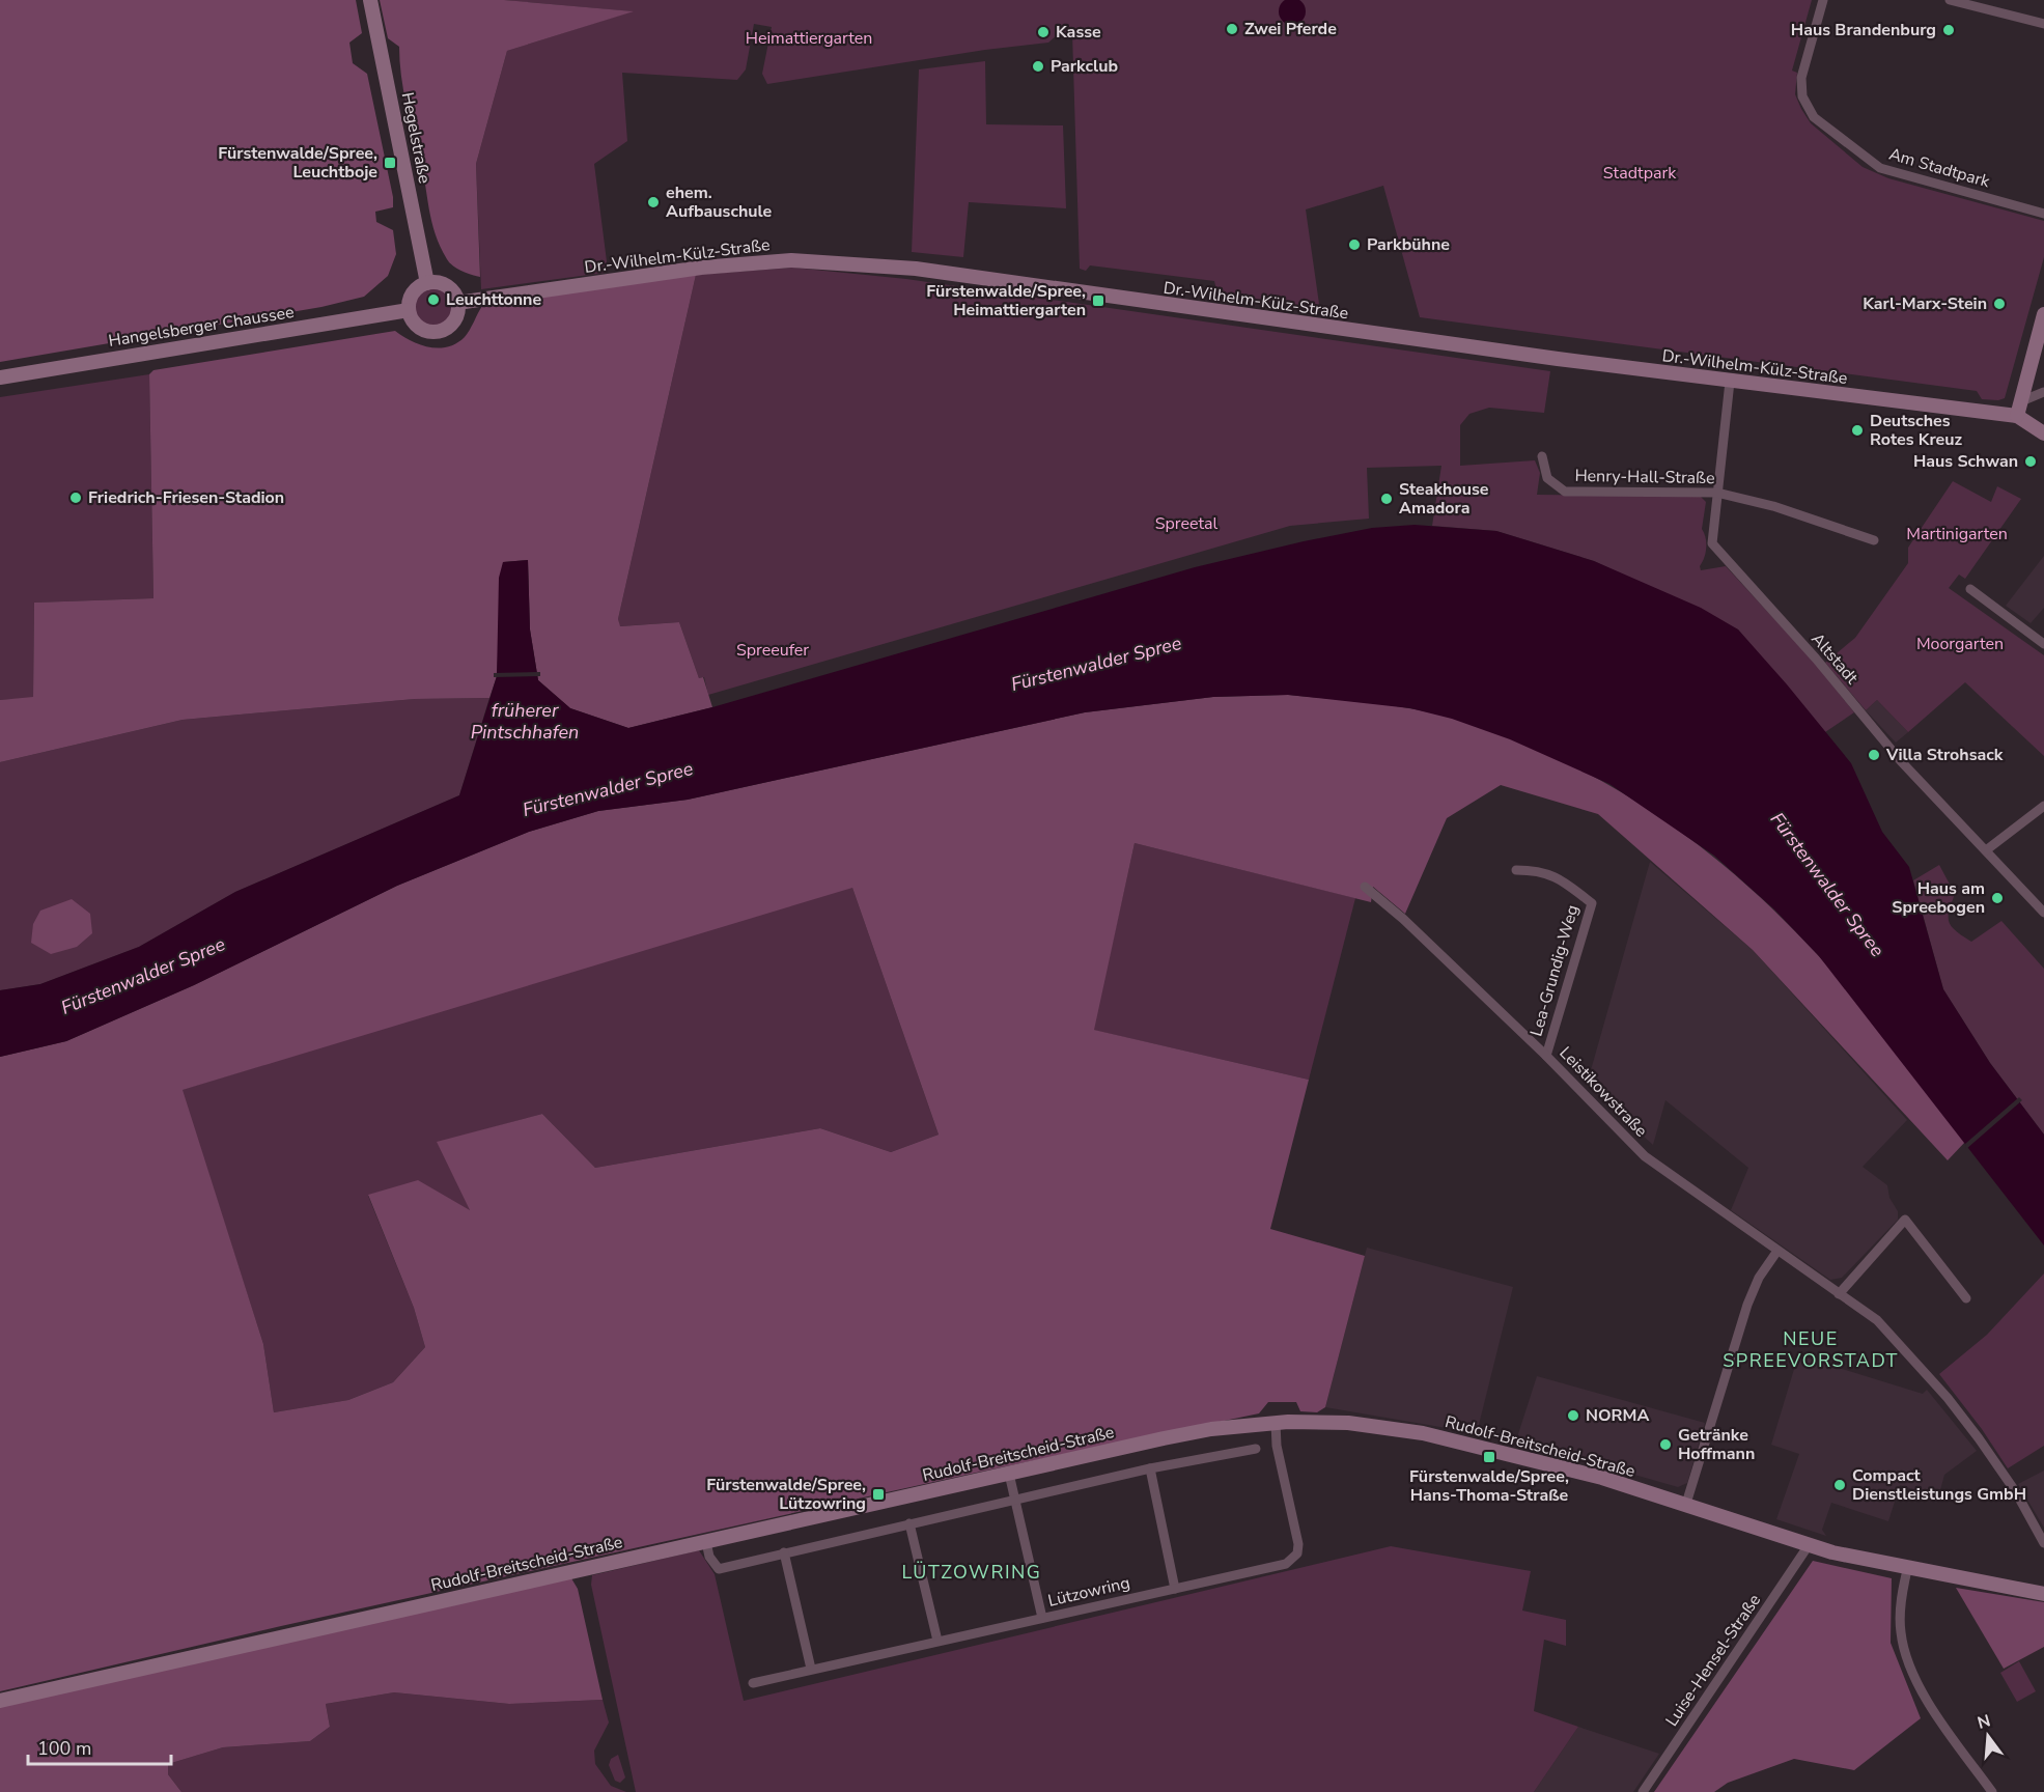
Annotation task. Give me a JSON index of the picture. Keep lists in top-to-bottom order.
{
  "streets": {
    "main road": [
      "Hegelstraße",
      "Dr.-Wilhelm-Külz-Straße",
      "Hangelsberger Chaussee",
      "Rudolf-Breitscheid-Straße"
    ],
    "street": [
      "Am Stadtpark",
      "Henry-Hall-Straße",
      "Altstadt",
      "Lea-Grundig-Weg",
      "Leistikowstraße",
      "Lützowring",
      "Luise-Hensel-Straße"
    ]
  },
  "crossings": [
    ["Hegelstraße", "Dr.-Wilhelm-Külz-Straße"],
    ["Hegelstraße", "Hangelsberger Chaussee"],
    ["Dr.-Wilhelm-Külz-Straße", "Hangelsberger Chaussee"],
    ["Dr.-Wilhelm-Külz-Straße", "Altstadt"],
    ["Henry-Hall-Straße", "Altstadt"],
    ["Lea-Grundig-Weg", "Leistikowstraße"],
    ["Rudolf-Breitscheid-Straße", "Lützowring"],
    ["Rudolf-Breitscheid-Straße", "Luise-Hensel-Straße"]
  ],
  "districts": ["NEUE SPREEVORSTADT", "LÜTZOWRING"],
  "water": ["Fürstenwalder Spree", "früherer Pintschhafen"],
  "parks": [
    "Heimattiergarten",
    "Stadtpark",
    "Spreetal",
    "Martinigarten",
    "Moorgarten",
    "Spreeufer"
  ],
  "places": {
    "other": [
      "Zwei Pferde",
      "Haus Brandenburg",
      "Kasse",
      "Parkclub",
      "ehem. Aufbauschule",
      "Parkbühne",
      "Leuchttonne",
      "Karl-Marx-Stein",
      "Deutsches Rotes Kreuz",
      "Haus Schwan",
      "Friedrich-Friesen-Stadion",
      "Steakhouse Amadora",
      "Villa Strohsack",
      "Haus am Spreebogen",
      "NORMA",
      "Getränke Hoffmann",
      "Compact Dienstleistungs GmbH"
    ],
    "transit": [
      "Fürstenwalde/Spree, Leuchtboje",
      "Fürstenwalde/Spree, Heimattiergarten",
      "Fürstenwalde/Spree, Hans-Thoma-Straße",
      "Fürstenwalde/Spree, Lützowring"
    ]
  },
  "scale_bar": "100 m",
  "north": "top"
}
